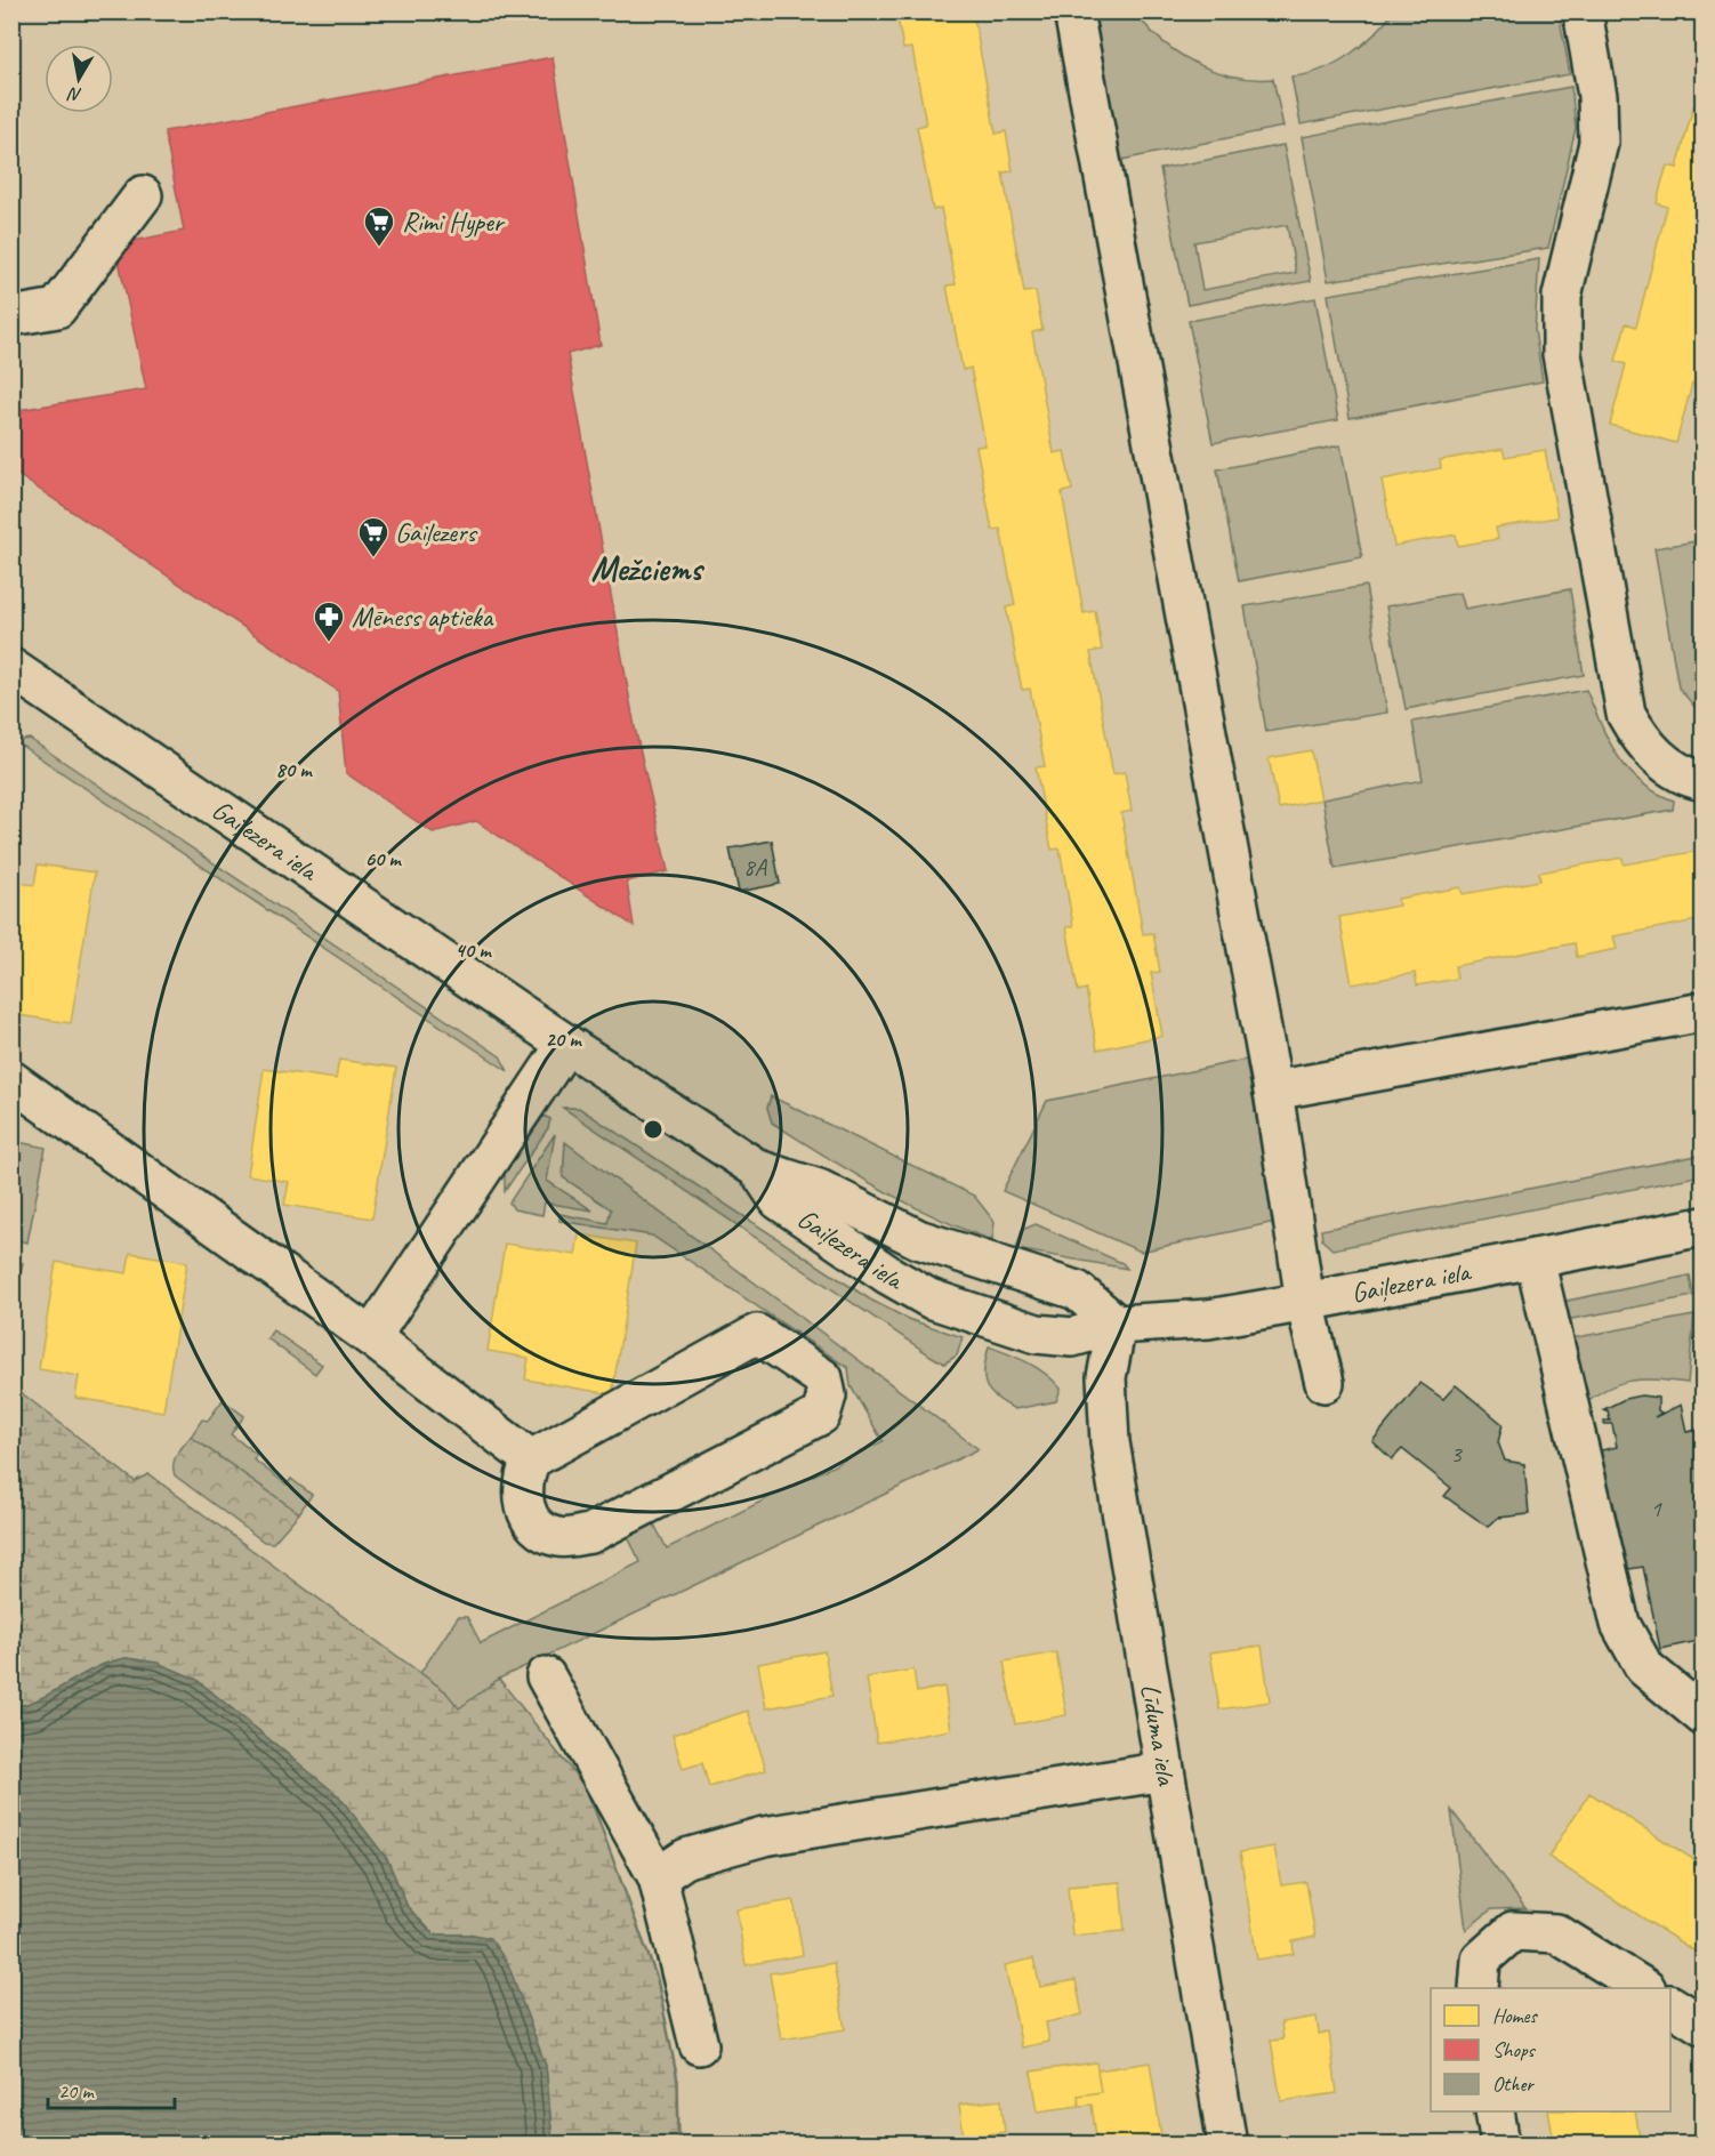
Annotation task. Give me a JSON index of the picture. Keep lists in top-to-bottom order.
{
  "streets": {
    "street": ["Gaiļezera iela", "Līduma iela"]
  },
  "crossings": [
    ["Gaiļezera iela", "Līduma iela"]
  ],
  "districts": ["Mežciems"],
  "places": {
    "supermarket": ["Rimi Hyper", "Gaiļezers"],
    "pharmacy": ["Mēness aptieka"]
  },
  "house_numbers": ["8A", "3", "1"],
  "legend": ["Homes", "Shops", "Other"],
  "scale_bar": "20 m",
  "north": "bottom",
  "rings": [
    "80 m",
    "60 m",
    "40 m",
    "20 m"
  ]
}
